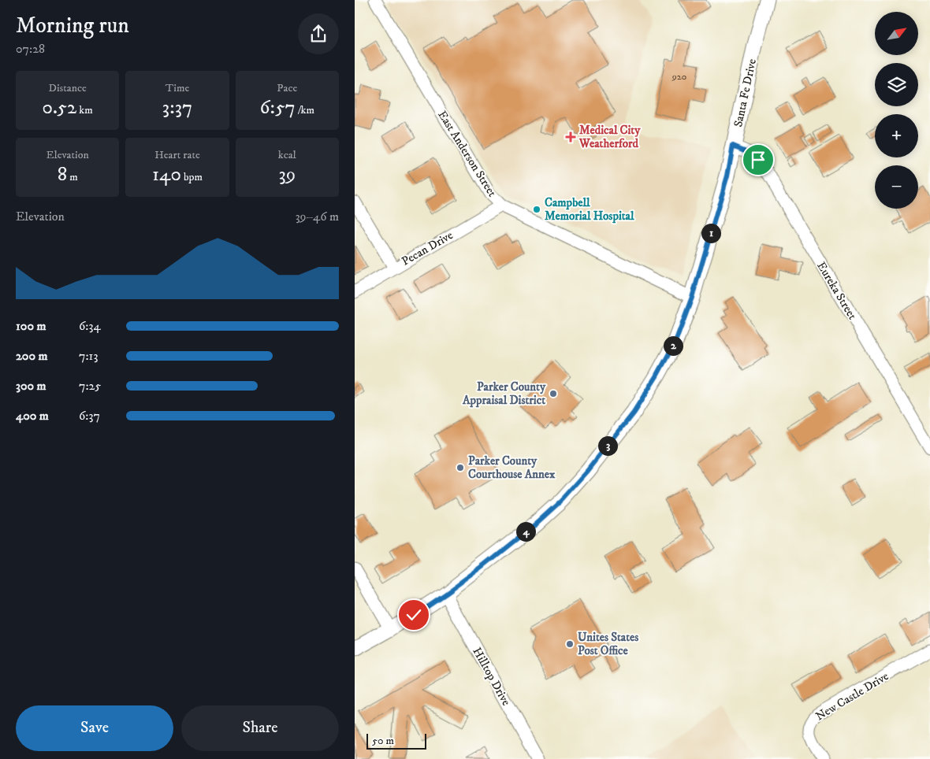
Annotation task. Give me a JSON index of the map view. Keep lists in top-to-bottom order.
{
  "streets": {
    "main road": ["Santa Fe Drive"],
    "street": [
      "East Anderson Street",
      "Pecan Drive",
      "Eureka Street",
      "Hilltop Drive",
      "New Castle Drive"
    ]
  },
  "crossings": [
    ["Santa Fe Drive", "East Anderson Street"],
    ["Santa Fe Drive", "Eureka Street"],
    ["Santa Fe Drive", "Hilltop Drive"],
    ["East Anderson Street", "Pecan Drive"]
  ],
  "places": {
    "health": ["Medical City Weatherford"],
    "other": [
      "Campbell Memorial Hospital",
      "Parker County Appraisal District",
      "Parker County Courthouse Annex",
      "Unites States Post Office"
    ]
  },
  "house_numbers": ["920"],
  "scale_bar": "50 m",
  "north": "top right",
  "page": {
    "heading": ["Morning run", "07:28"],
    "map_buttons": ["+", "−"],
    "stats": [
      ["Distance", "0.52 km"],
      ["Time", "3:37"],
      ["Pace", "6:57 /km"],
      ["Elevation", "8 m"],
      ["Heart rate", "140 bpm"],
      ["kcal", "39"]
    ],
    "chart": ["Elevation", "39–46 m"],
    "pins": [
      "1",
      "2",
      "3",
      "4"
    ],
    "list": [
      {
        "name": "100 m",
        "note": "6:34"
      },
      {
        "name": "200 m",
        "note": "7:13"
      },
      {
        "name": "300 m",
        "note": "7:25"
      },
      {
        "name": "400 m",
        "note": "6:37"
      }
    ],
    "buttons": ["Save", "Share"],
    "scale": "50 m"
  }
}
